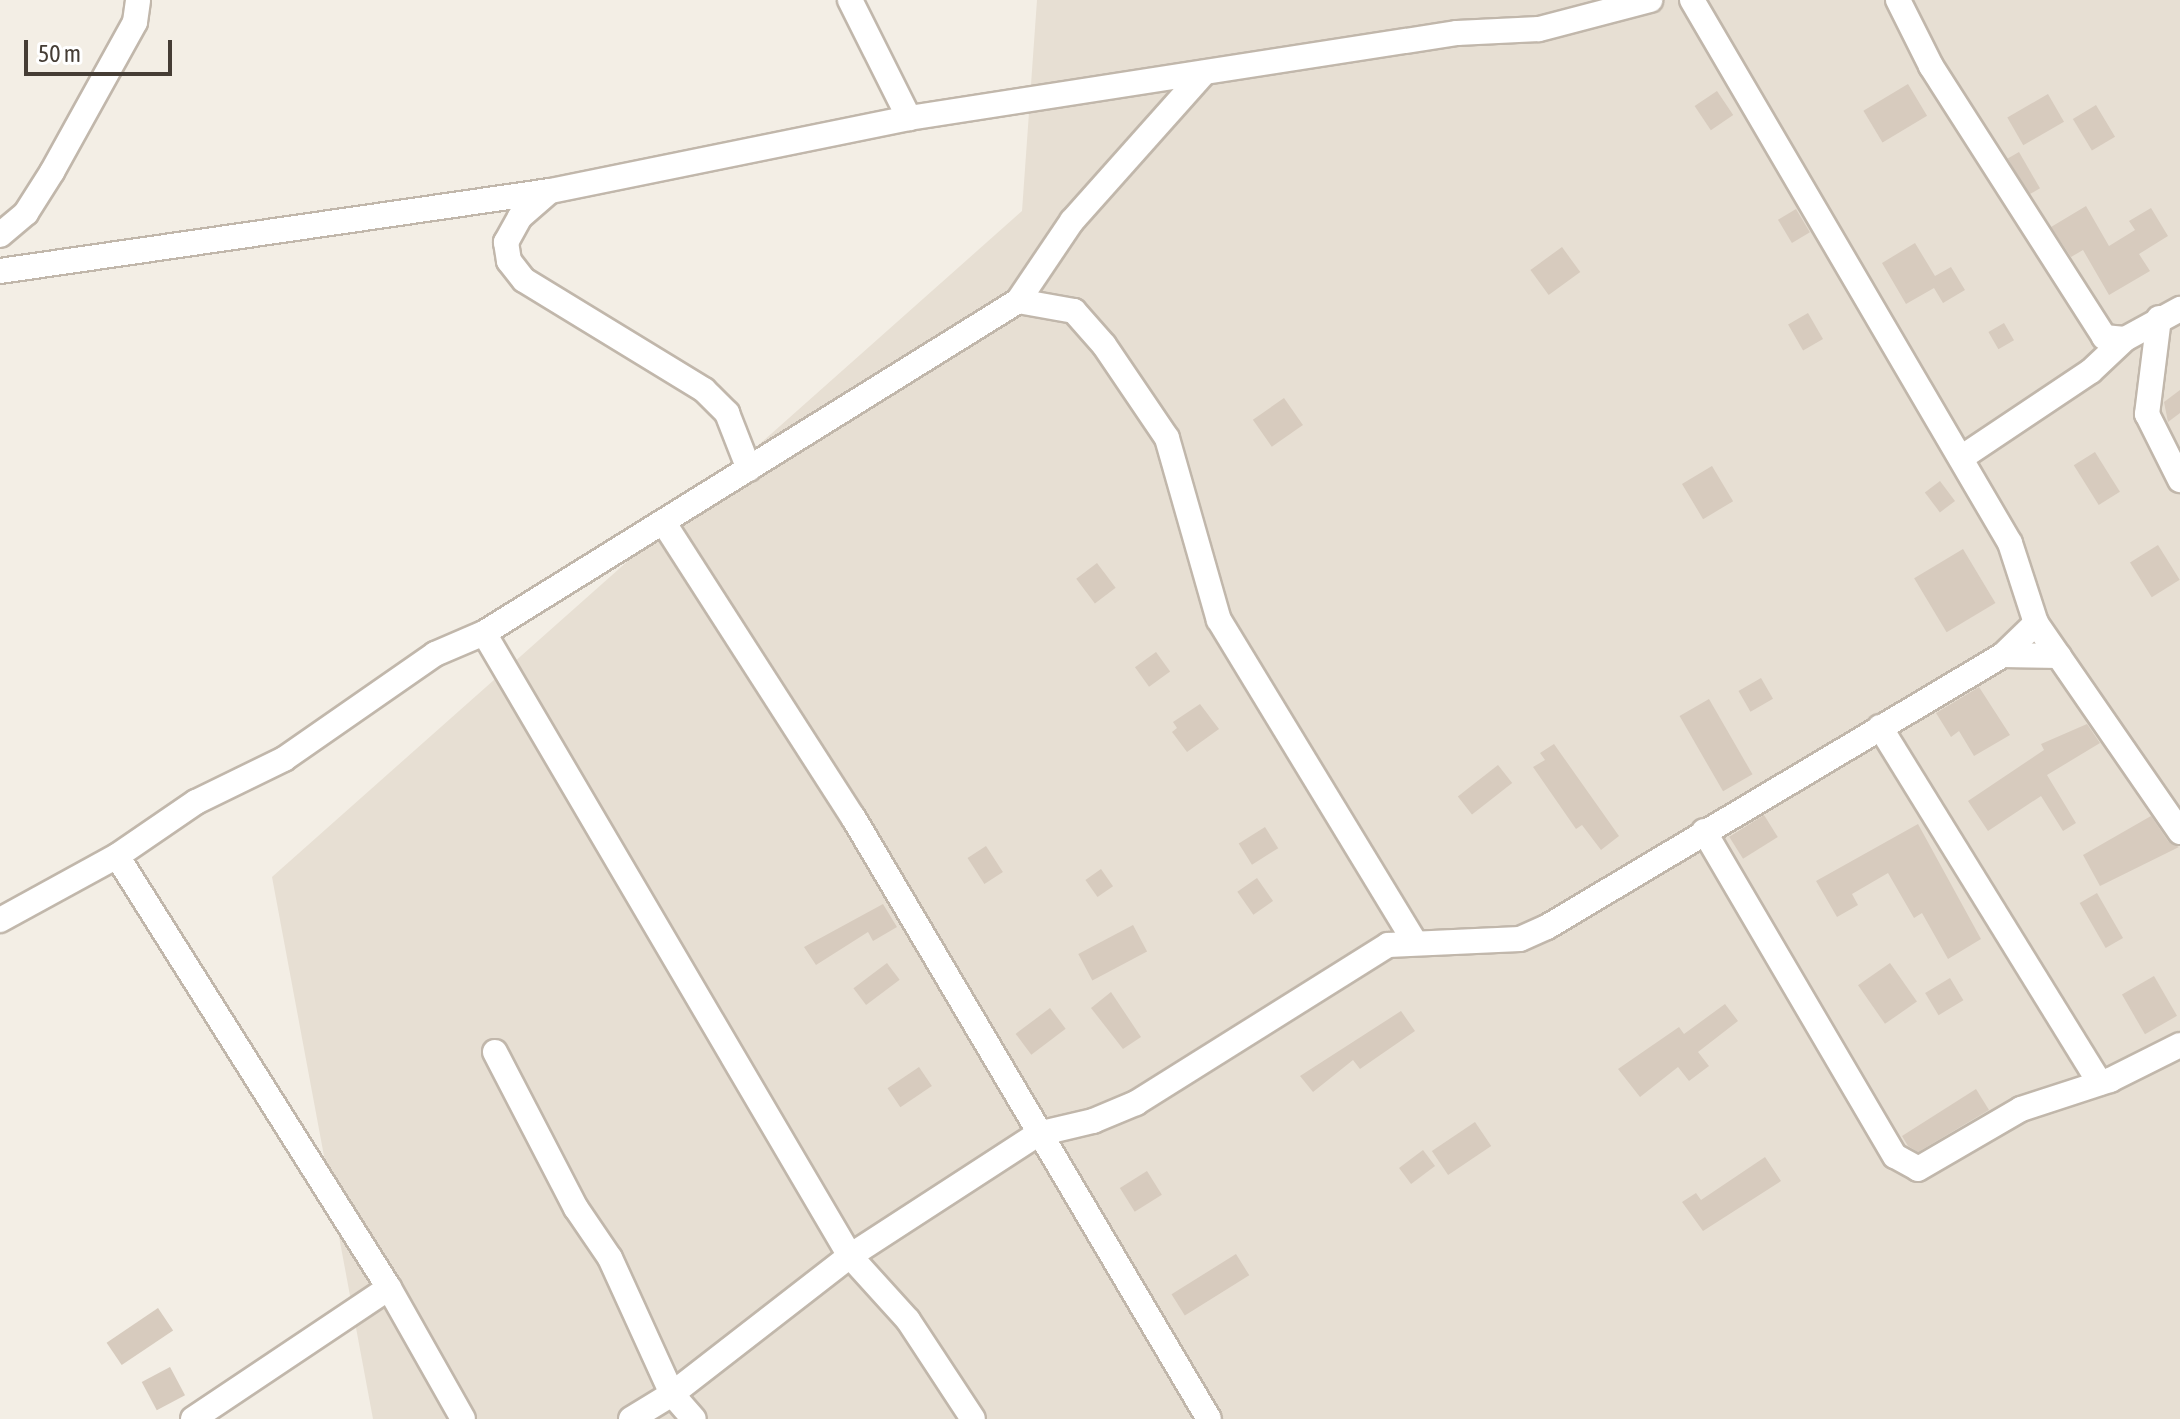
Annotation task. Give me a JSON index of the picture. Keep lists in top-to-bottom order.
{
  "scale_bar": "50 m"
}
